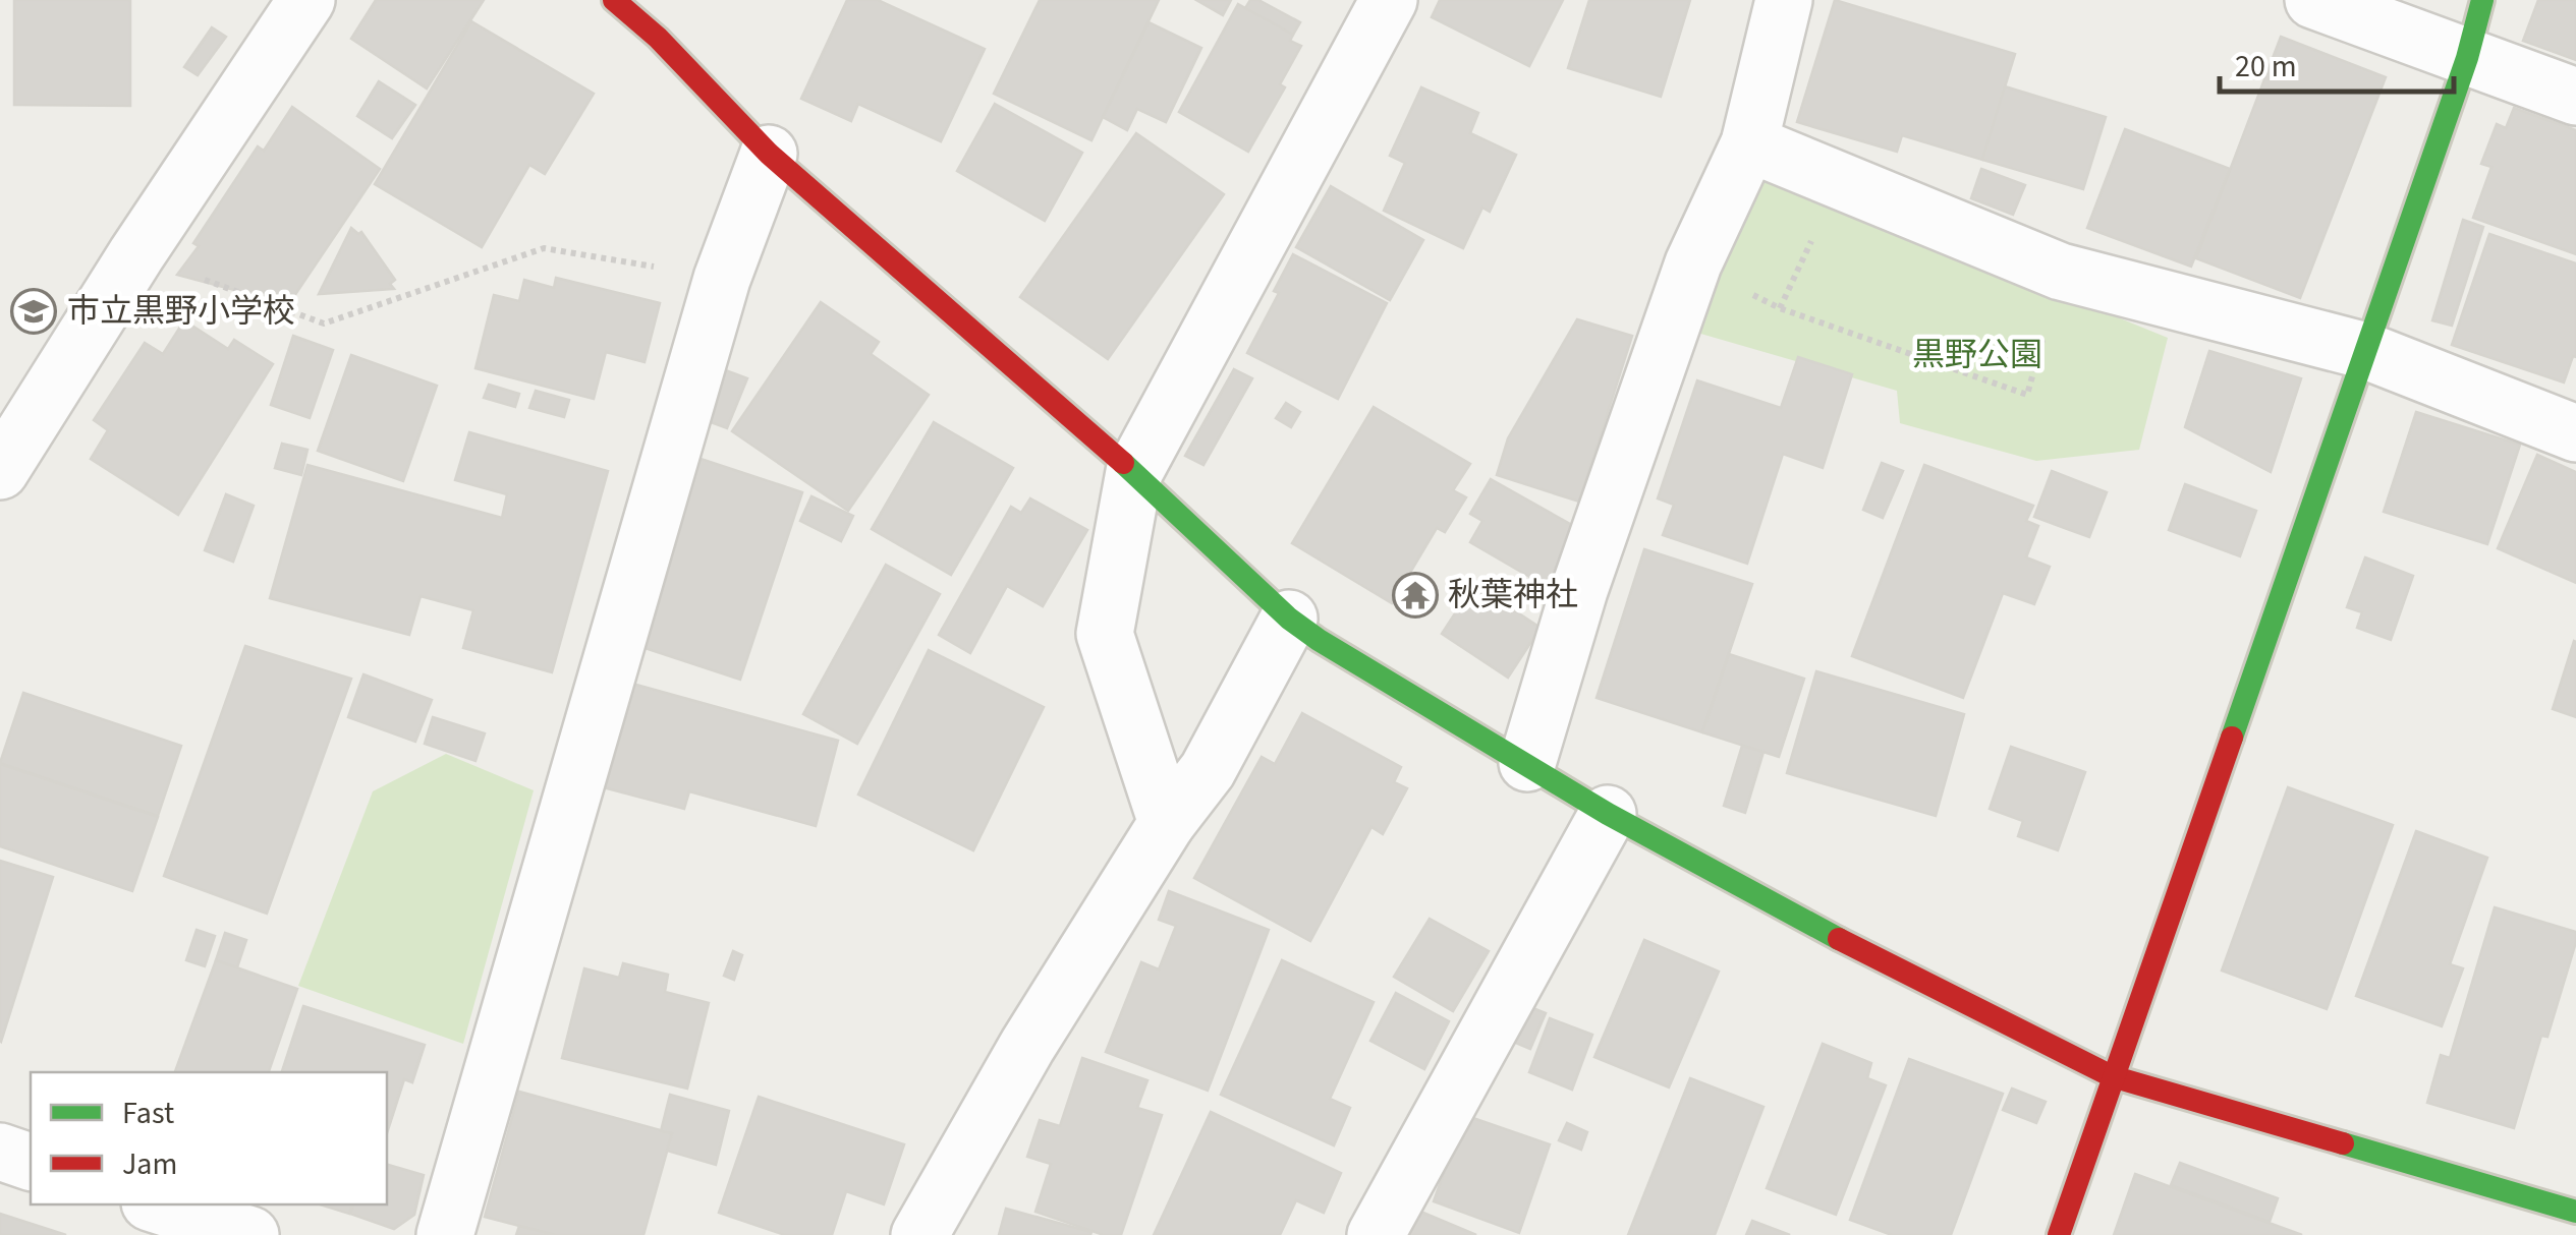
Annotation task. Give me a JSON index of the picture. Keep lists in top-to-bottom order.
{
  "parks": ["黒野公園"],
  "places": {
    "school or university": ["市立黒野小学校"],
    "temple": ["秋葉神社"]
  },
  "legend": ["Fast", "Jam"],
  "scale_bar": "20 m"
}
